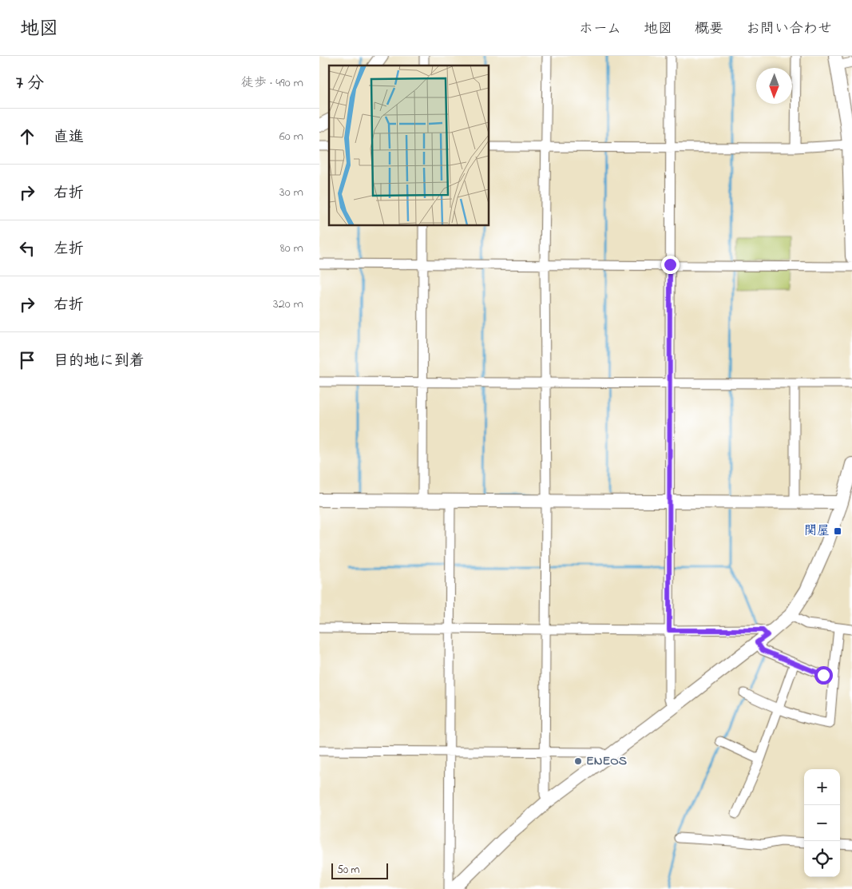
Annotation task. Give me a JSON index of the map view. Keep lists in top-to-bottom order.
{
  "places": {
    "transit": ["関屋"],
    "other": ["ENEOS"]
  },
  "scale_bar": "50 m",
  "north": "bottom",
  "page": {
    "header": "地図",
    "nav": [
      "ホーム",
      "地図",
      "概要",
      "お問い合わせ"
    ],
    "heading": ["7 分", "徒歩 · 490 m"],
    "list": [
      ["直進", "60 m"],
      ["右折", "30 m"],
      ["左折", "80 m"],
      ["右折", "320 m"],
      "目的地に到着"
    ],
    "map_buttons": ["+", "−"],
    "scale": "50 m"
  }
}
